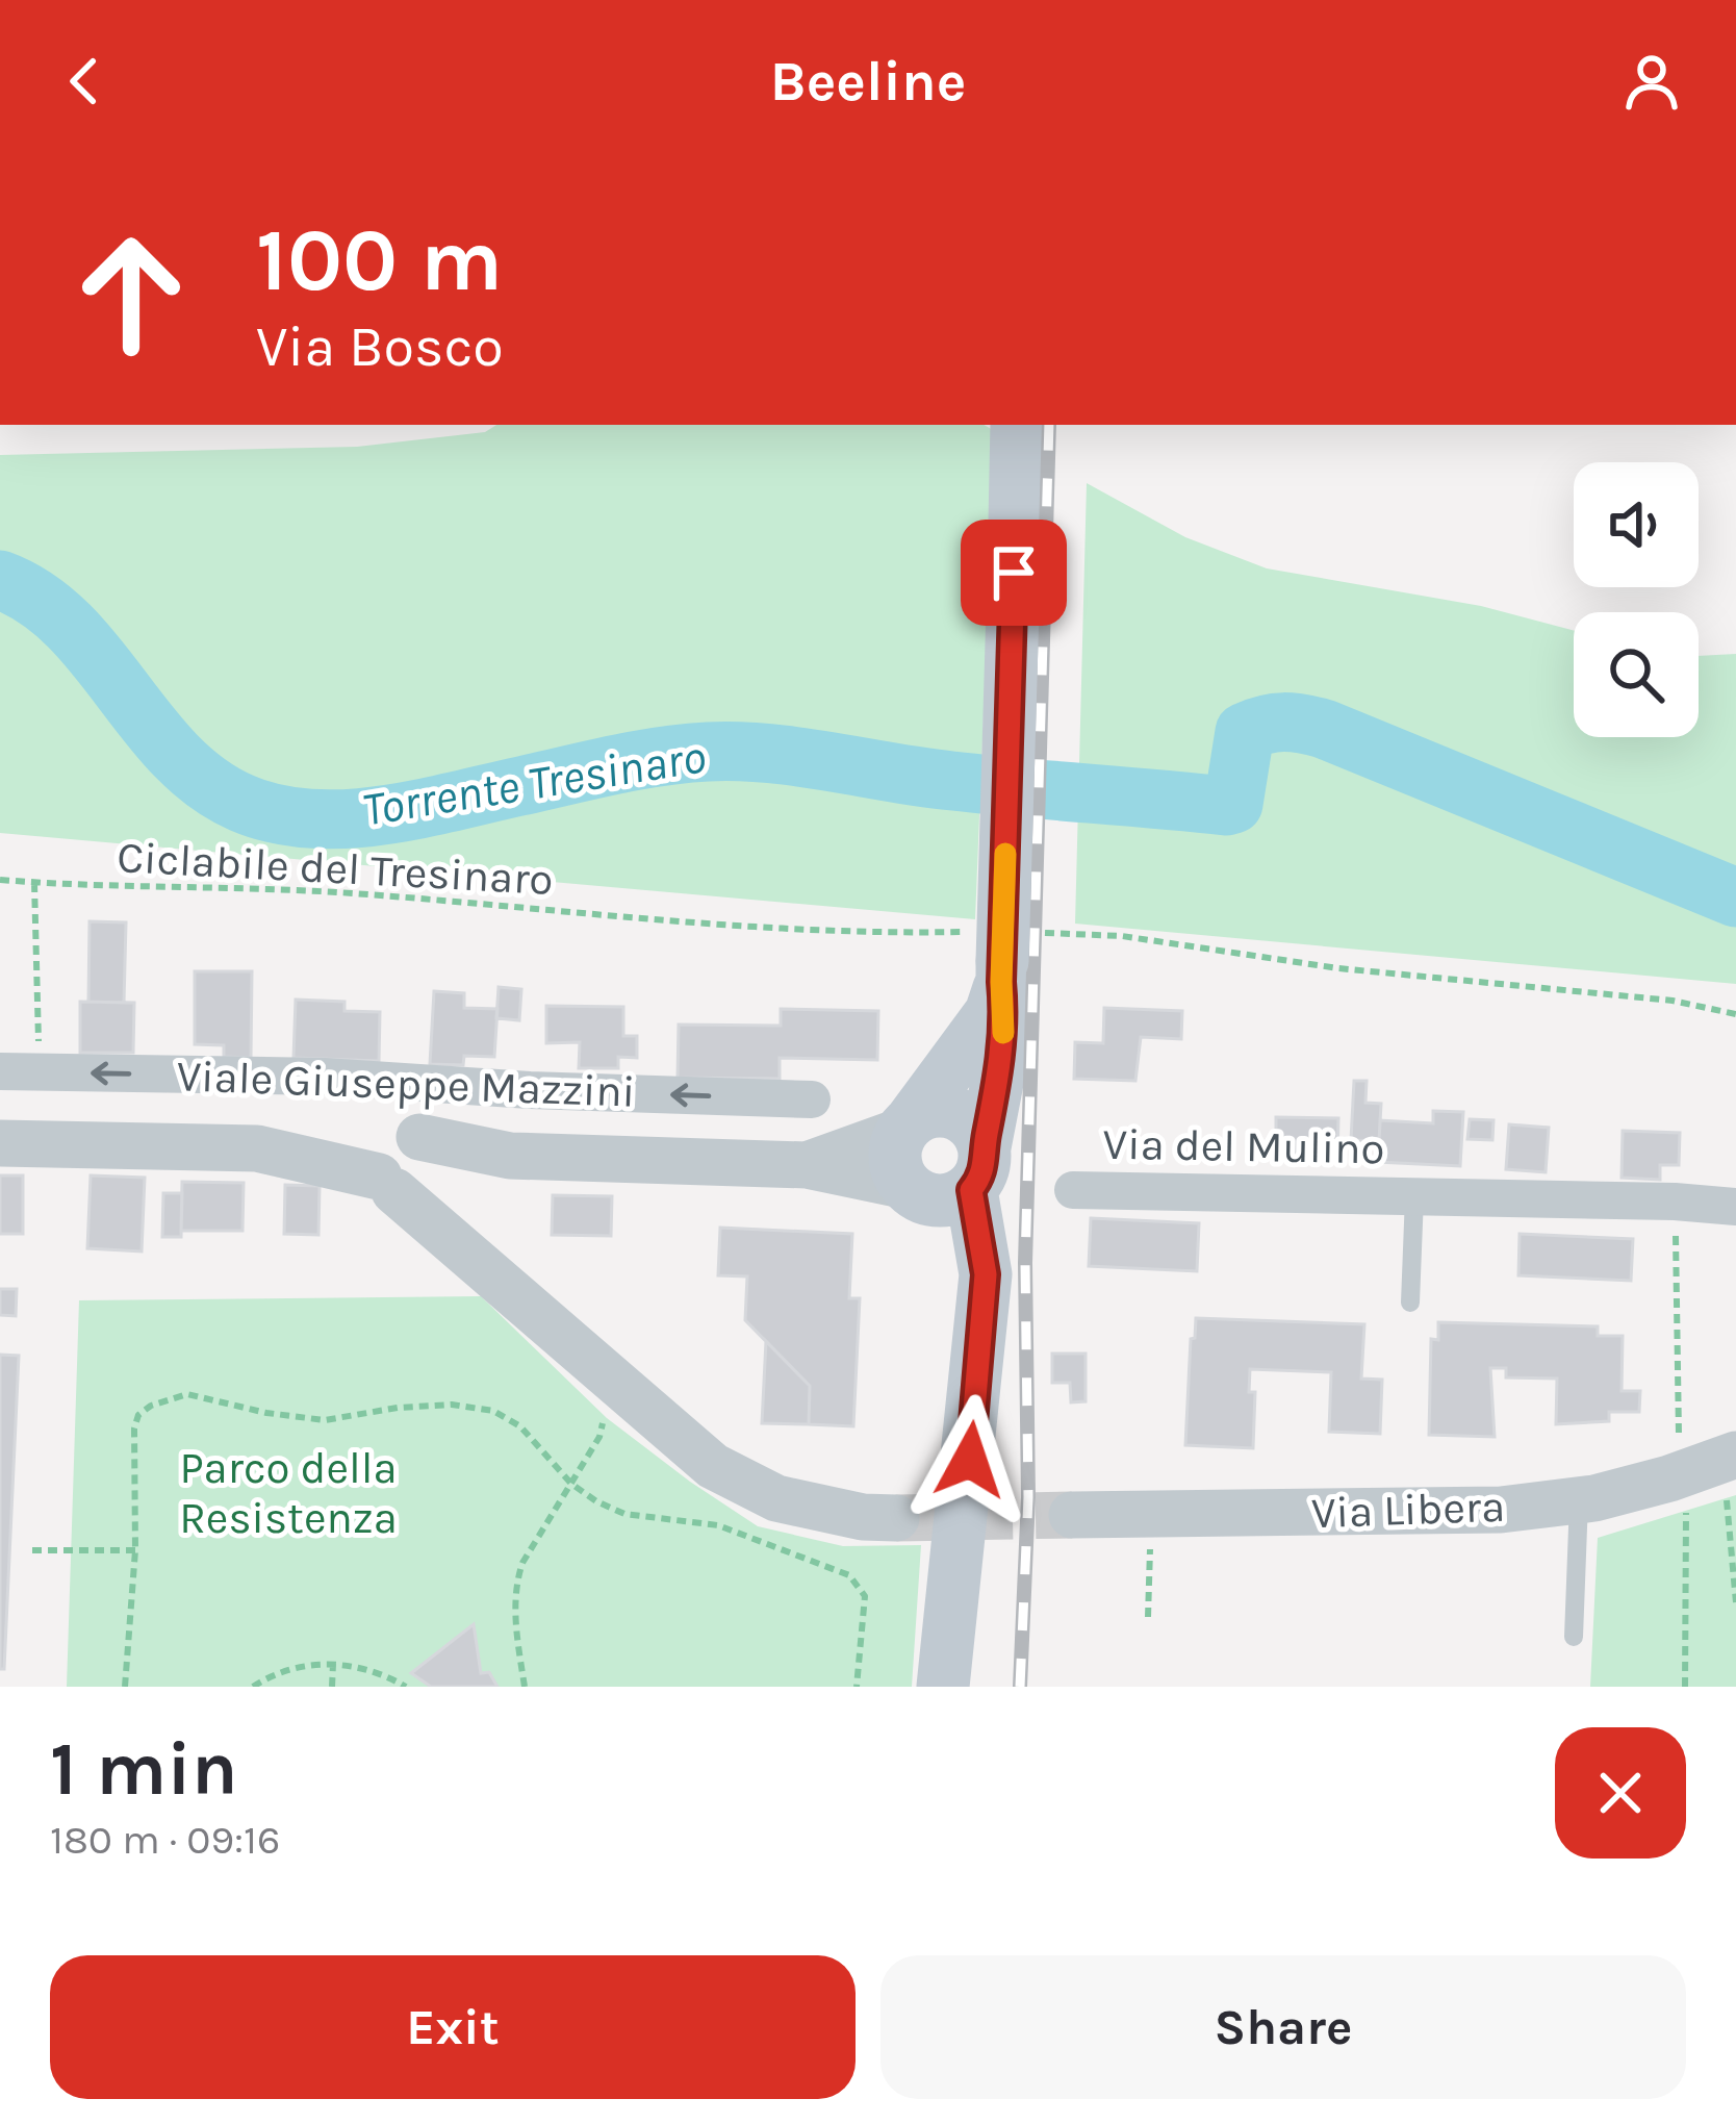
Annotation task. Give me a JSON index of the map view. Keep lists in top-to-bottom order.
{
  "streets": {
    "street": ["Viale Giuseppe Mazzini", "Via del Mulino", "Via Libera"],
    "path": ["Ciclabile del Tresinaro"]
  },
  "water": ["Torrente Tresinaro"],
  "parks": ["Parco della Resistenza"],
  "page": {
    "header": "Beeline",
    "turn": ["100 m", "Via Bosco"],
    "heading": ["1 min", "180 m · 09:16"],
    "buttons": ["Exit", "Share"]
  }
}
